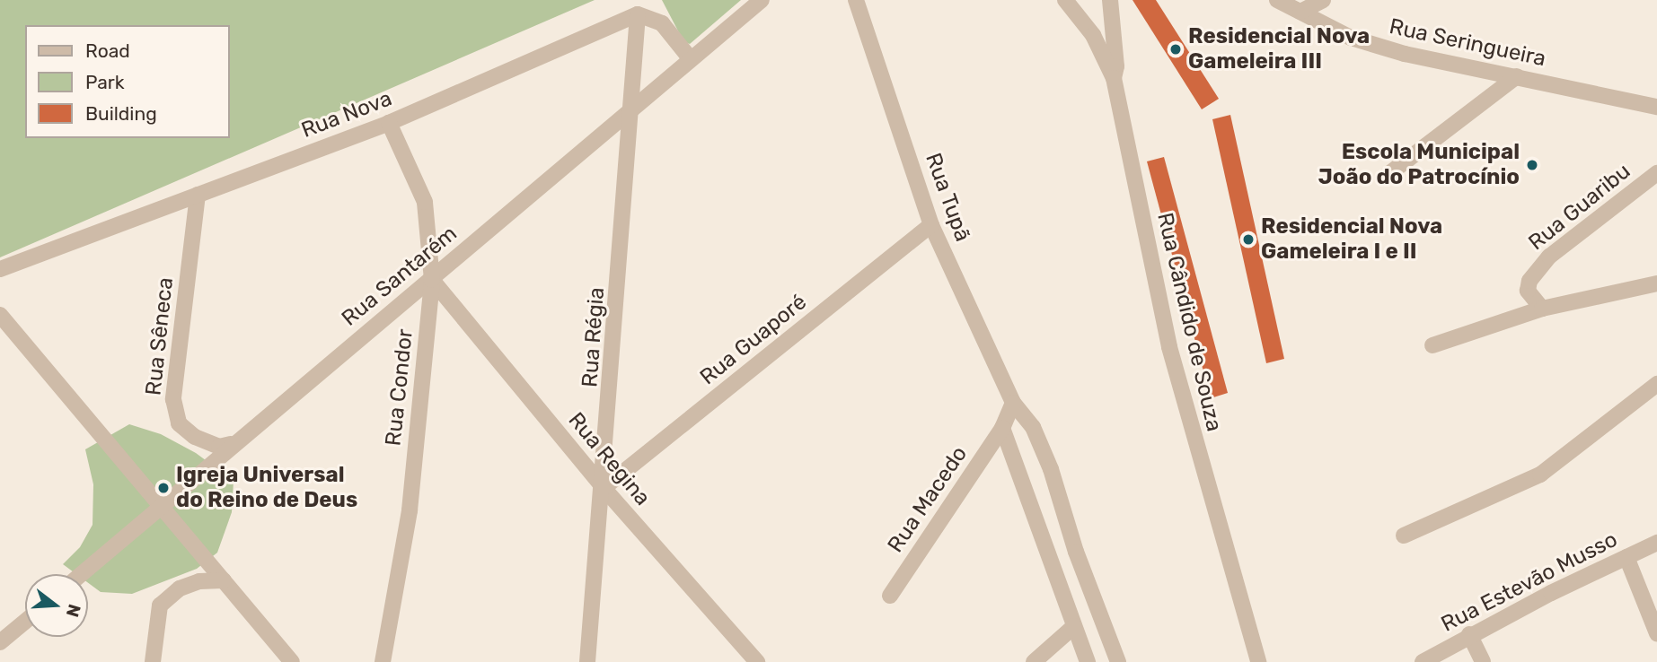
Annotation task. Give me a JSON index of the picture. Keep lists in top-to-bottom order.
{
  "streets": {
    "street": [
      "Rua Seringueira",
      "Rua Nova",
      "Rua Tupã",
      "Rua Guaribu",
      "Rua Santarém",
      "Rua Cândido de Souza",
      "Rua Sêneca",
      "Rua Régia",
      "Rua Guaporé",
      "Rua Condor",
      "Rua Regina",
      "Rua Macedo",
      "Rua Estevão Musso"
    ]
  },
  "crossings": [
    ["Rua Nova", "Rua Sêneca"],
    ["Rua Nova", "Rua Régia"],
    ["Rua Nova", "Rua Condor"],
    ["Rua Tupã", "Rua Guaporé"],
    ["Rua Santarém", "Rua Sêneca"],
    ["Rua Santarém", "Rua Régia"],
    ["Rua Santarém", "Rua Condor"],
    ["Rua Santarém", "Rua Regina"],
    ["Rua Régia", "Rua Guaporé"],
    ["Rua Régia", "Rua Regina"],
    ["Rua Guaporé", "Rua Regina"],
    ["Rua Condor", "Rua Regina"]
  ],
  "places": [
    "Residencial Nova Gameleira III",
    "Escola Municipal João do Patrocínio",
    "Residencial Nova Gameleira I e II",
    "Igreja Universal do Reino de Deus"
  ],
  "legend": ["Road", "Park", "Building"],
  "north": "right"
}
